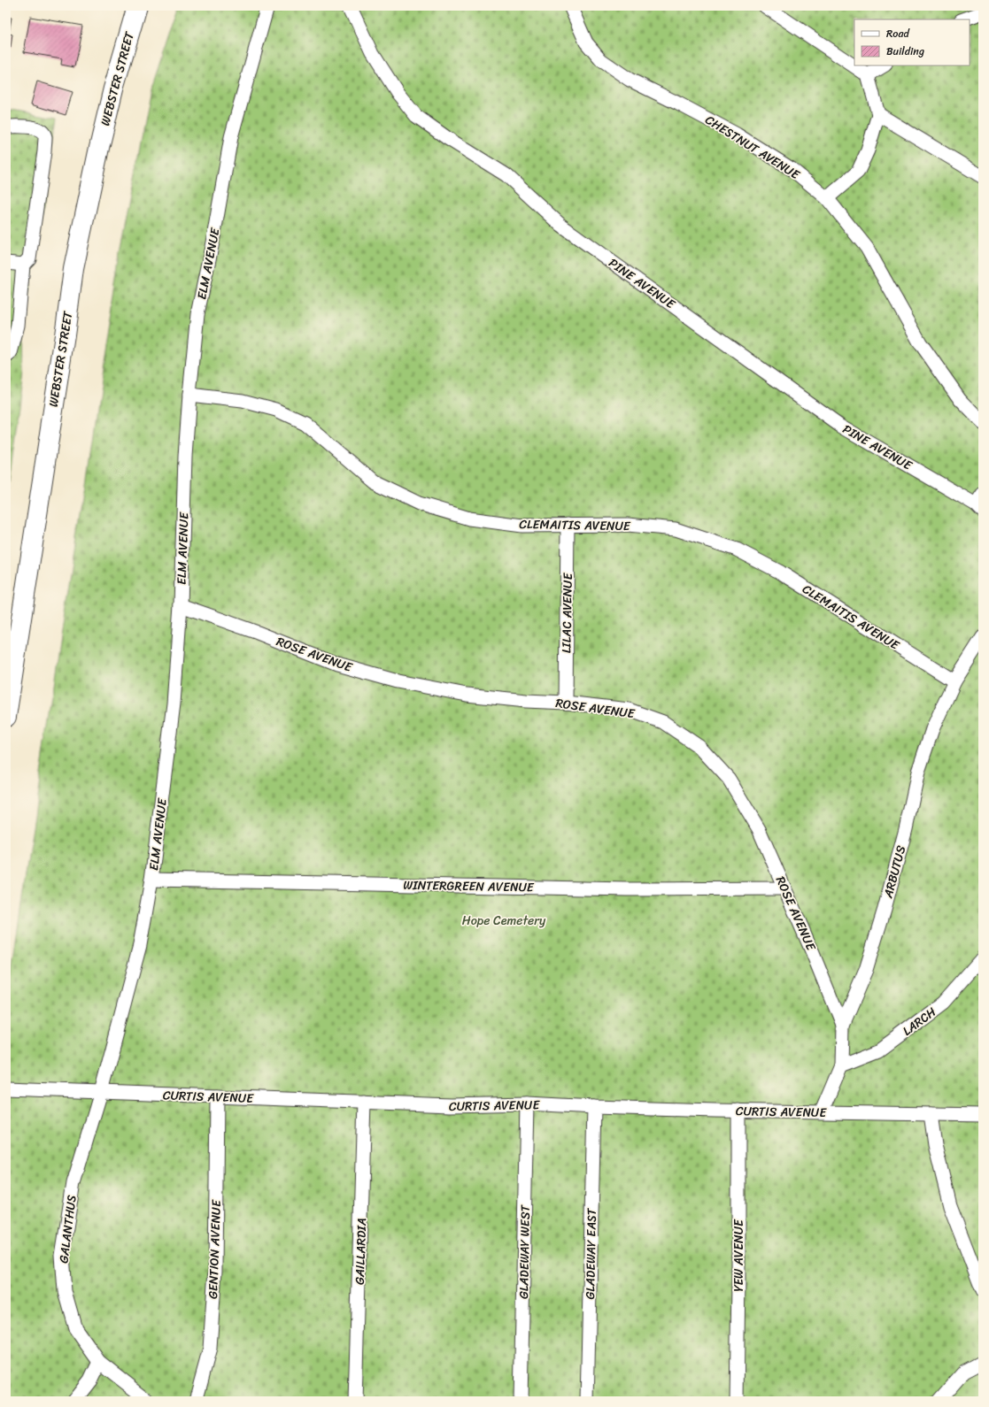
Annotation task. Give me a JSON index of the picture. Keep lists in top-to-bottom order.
{
  "streets": {
    "main road": ["WEBSTER STREET"],
    "lane": [
      "CHESTNUT AVENUE",
      "ELM AVENUE",
      "PINE AVENUE",
      "CLEMAITIS AVENUE",
      "LILAC AVENUE",
      "ROSE AVENUE",
      "ARBUTUS",
      "WINTERGREEN AVENUE",
      "LARCH",
      "CURTIS AVENUE",
      "GALANTHUS",
      "GENTION AVENUE",
      "GAILLARDIA",
      "GLADEWAY WEST",
      "GLADEWAY EAST",
      "YEW AVENUE"
    ]
  },
  "crossings": [
    ["ELM AVENUE", "CLEMAITIS AVENUE"],
    ["ELM AVENUE", "ROSE AVENUE"],
    ["ELM AVENUE", "WINTERGREEN AVENUE"],
    ["ELM AVENUE", "CURTIS AVENUE"],
    ["ELM AVENUE", "GALANTHUS"],
    ["CLEMAITIS AVENUE", "LILAC AVENUE"],
    ["CLEMAITIS AVENUE", "ARBUTUS"],
    ["LILAC AVENUE", "ROSE AVENUE"],
    ["ROSE AVENUE", "ARBUTUS"],
    ["ROSE AVENUE", "WINTERGREEN AVENUE"],
    ["ARBUTUS", "LARCH"],
    ["ARBUTUS", "CURTIS AVENUE"],
    ["CURTIS AVENUE", "GALANTHUS"],
    ["CURTIS AVENUE", "GENTION AVENUE"],
    ["CURTIS AVENUE", "GAILLARDIA"],
    ["CURTIS AVENUE", "GLADEWAY WEST"],
    ["CURTIS AVENUE", "GLADEWAY EAST"],
    ["CURTIS AVENUE", "YEW AVENUE"]
  ],
  "parks": ["Hope Cemetery"],
  "legend": ["Road", "Building"]
}
